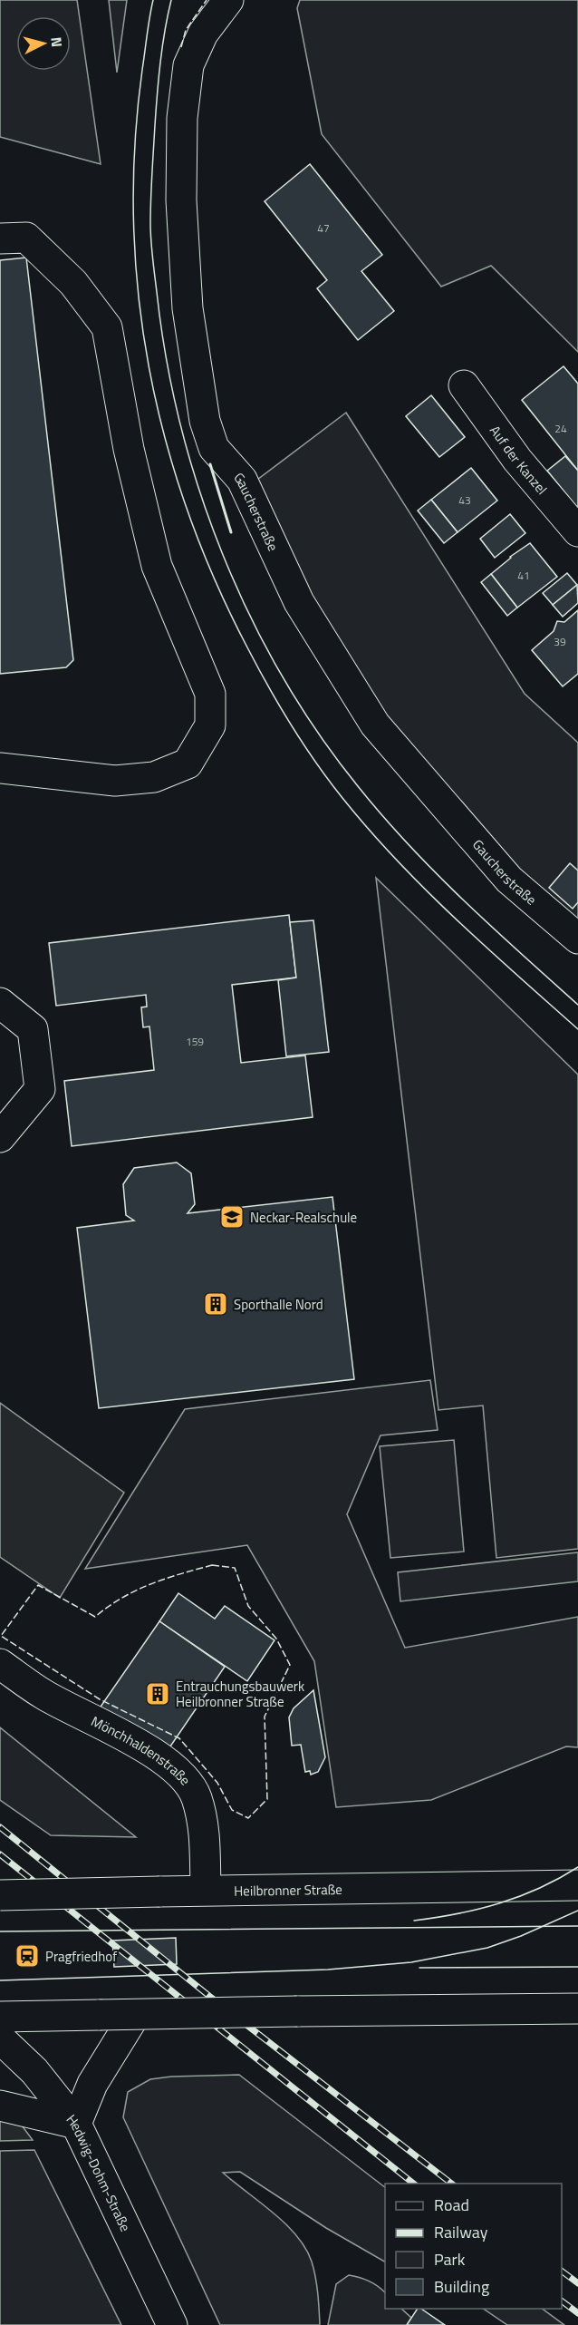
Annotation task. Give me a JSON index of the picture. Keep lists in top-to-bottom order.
{
  "streets": {
    "main road": [
      "Auf der Kanzel",
      "Gaucherstraße",
      "Mönchhaldenstraße",
      "Heilbronner Straße",
      "Hedwig-Dohm-Straße"
    ]
  },
  "crossings": [
    ["Mönchhaldenstraße", "Heilbronner Straße"]
  ],
  "places": {
    "school or university": ["Neckar-Realschule"],
    "building": ["Sporthalle Nord", "Entrauchungsbauwerk Heilbronner Straße"],
    "station": ["Pragfriedhof"]
  },
  "house_numbers": [
    "47",
    "24",
    "43",
    "41",
    "39",
    "159"
  ],
  "legend": [
    "Road",
    "Railway",
    "Park",
    "Building"
  ],
  "north": "right"
}
